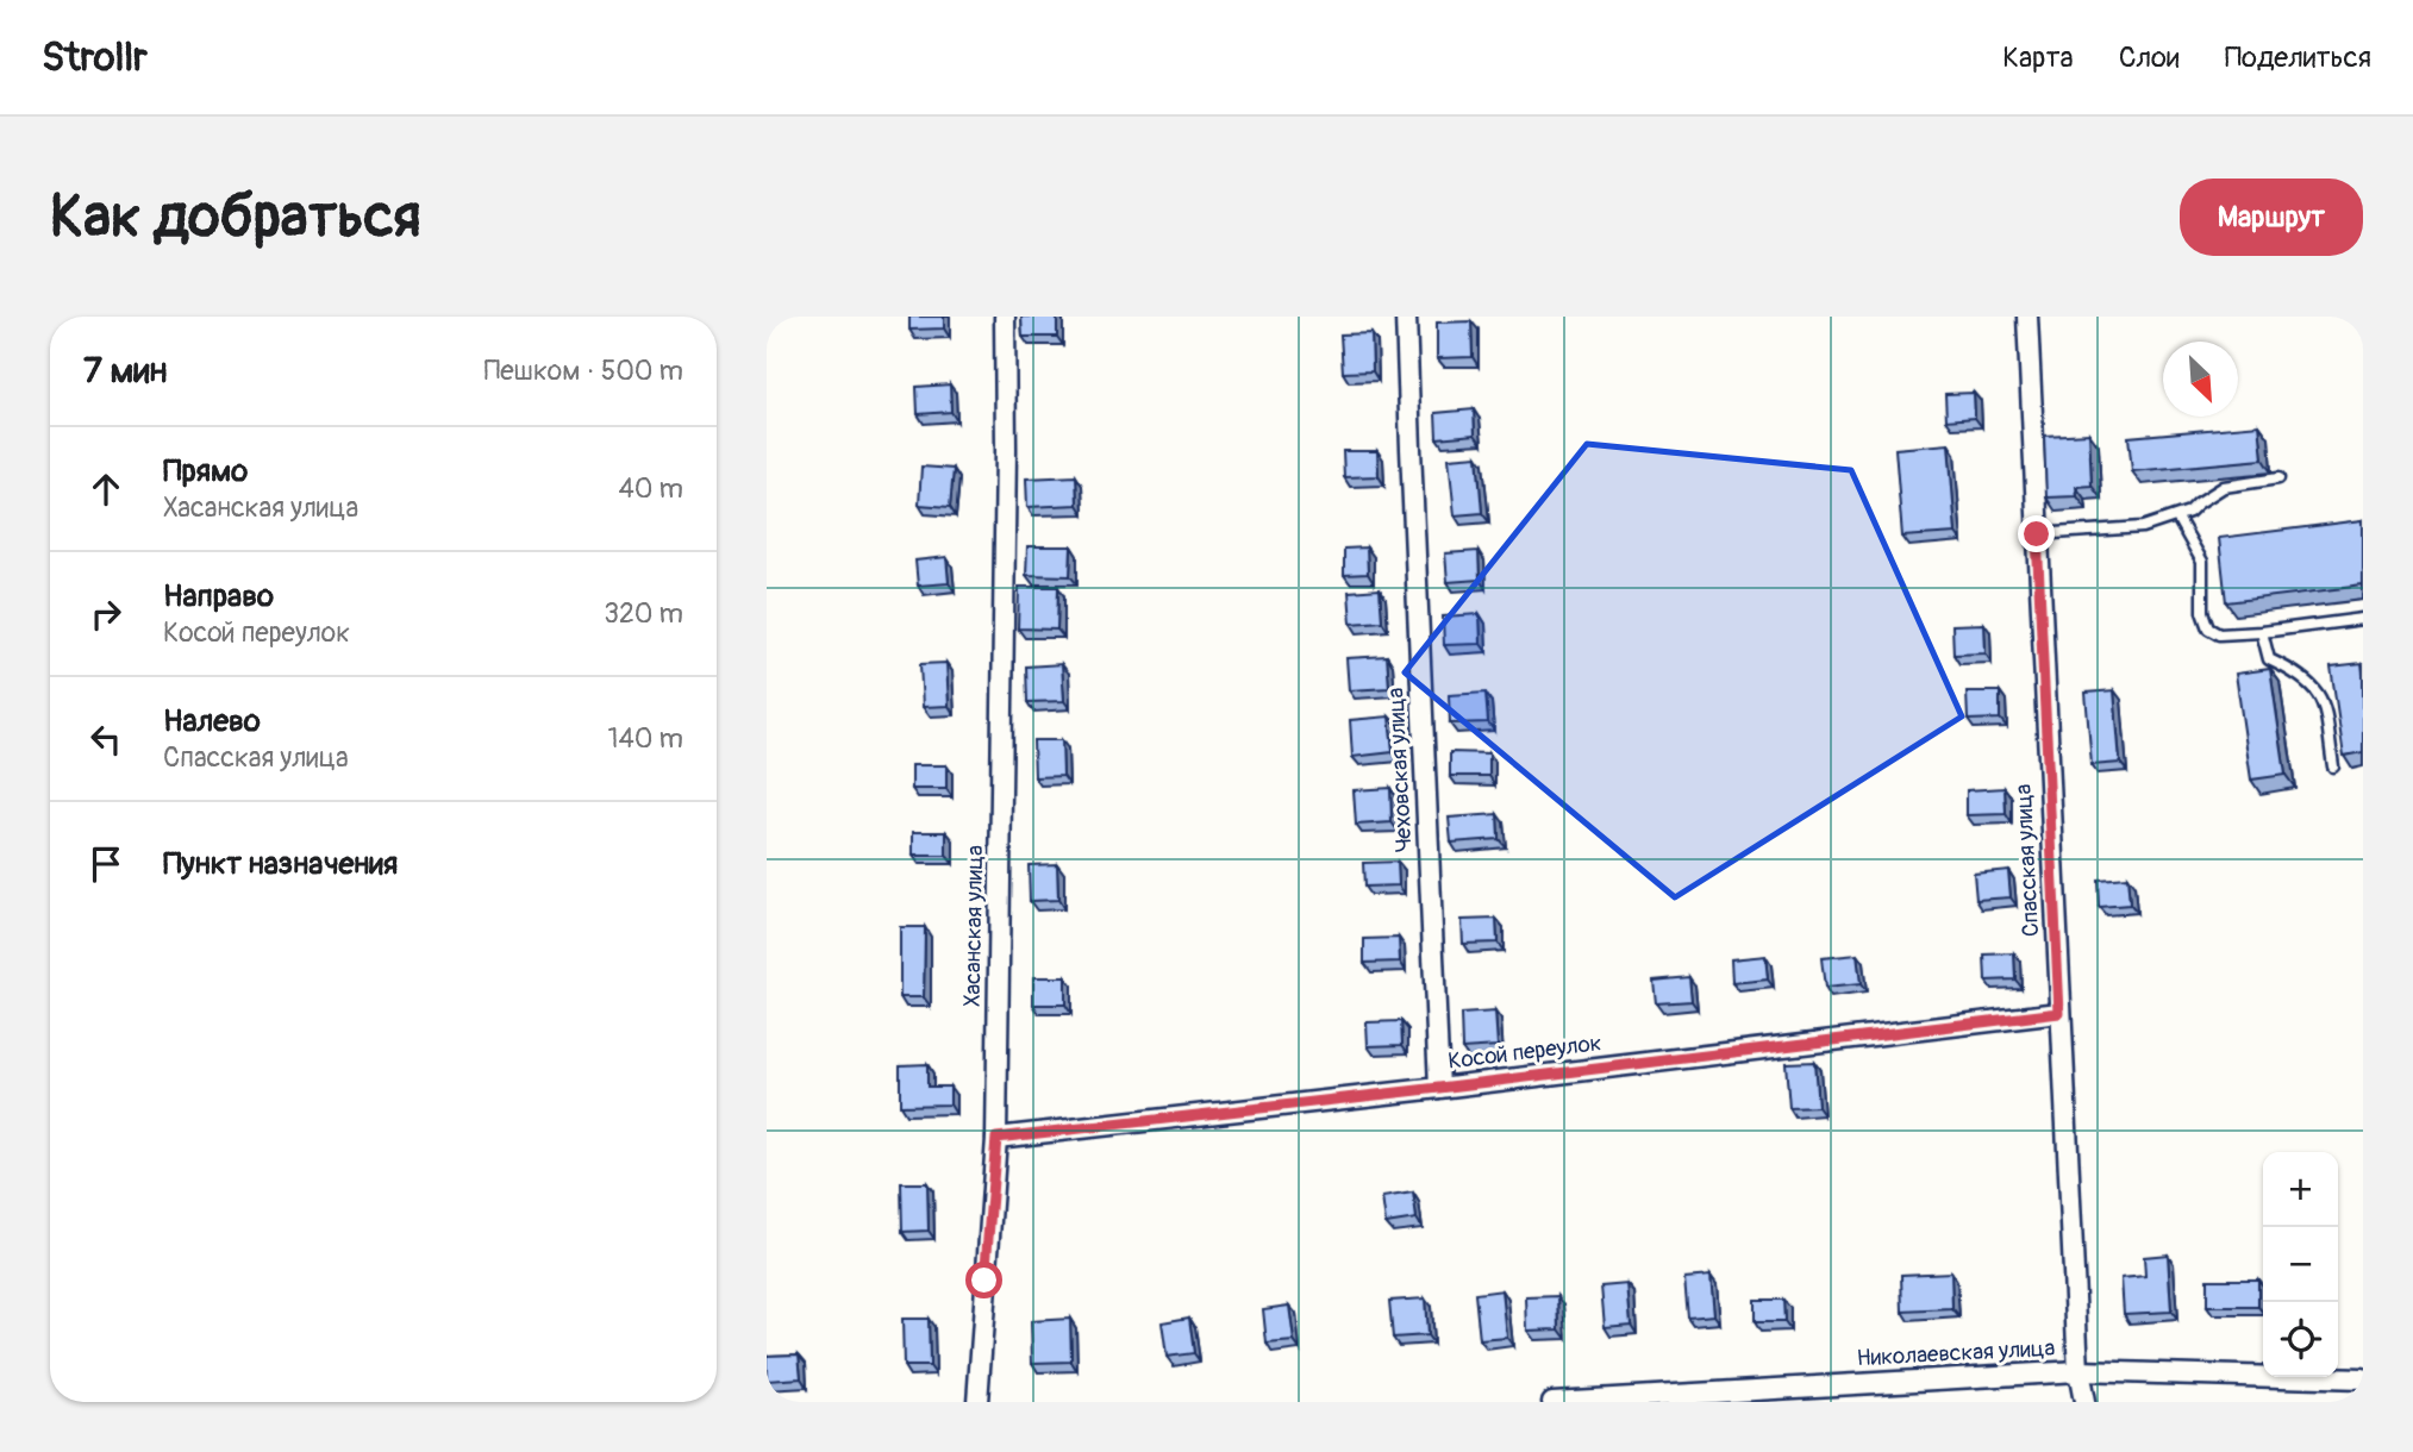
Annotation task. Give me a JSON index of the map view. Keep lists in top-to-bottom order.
{
  "streets": {
    "street": [
      "Чеховская улица",
      "Спасская улица",
      "Хасанская улица",
      "Косой переулок",
      "Николаевская улица"
    ]
  },
  "crossings": [
    ["Чеховская улица", "Косой переулок"],
    ["Спасская улица", "Косой переулок"],
    ["Спасская улица", "Николаевская улица"],
    ["Хасанская улица", "Косой переулок"]
  ],
  "north": "bottom right",
  "page": {
    "header": "Strollr",
    "nav": ["Карта", "Слои", "Поделиться"],
    "buttons": "Маршрут",
    "title": "Как добраться",
    "heading": ["7 мин", "Пешком · 500 m"],
    "list": [
      ["Прямо", "Хасанская улица", "40 m"],
      ["Направо", "Косой переулок", "320 m"],
      ["Налево", "Спасская улица", "140 m"],
      "Пункт назначения"
    ],
    "map_buttons": ["+", "−"]
  }
}
